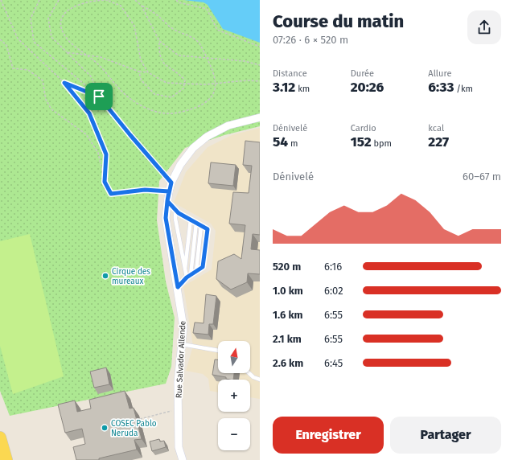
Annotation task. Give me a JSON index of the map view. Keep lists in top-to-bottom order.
{
  "streets": {
    "street": ["Rue Salvador Allende"]
  },
  "places": ["Cirque des mureaux", "COSEC Pablo Neruda"],
  "north": "top",
  "page": {
    "heading": ["Course du matin", "07:26 · 6 × 520 m"],
    "stats": [
      ["Distance", "3.12 km"],
      ["Durée", "20:26"],
      ["Allure", "6:33 /km"],
      ["Dénivelé", "54 m"],
      ["Cardio", "152 bpm"],
      ["kcal", "227"]
    ],
    "chart": ["Dénivelé", "60–67 m"],
    "list": [
      {
        "name": "520 m",
        "note": "6:16"
      },
      {
        "name": "1.0 km",
        "note": "6:02"
      },
      {
        "name": "1.6 km",
        "note": "6:55"
      },
      {
        "name": "2.1 km",
        "note": "6:55"
      },
      {
        "name": "2.6 km",
        "note": "6:45"
      }
    ],
    "map_buttons": ["+", "−"],
    "buttons": ["Enregistrer", "Partager"]
  }
}
